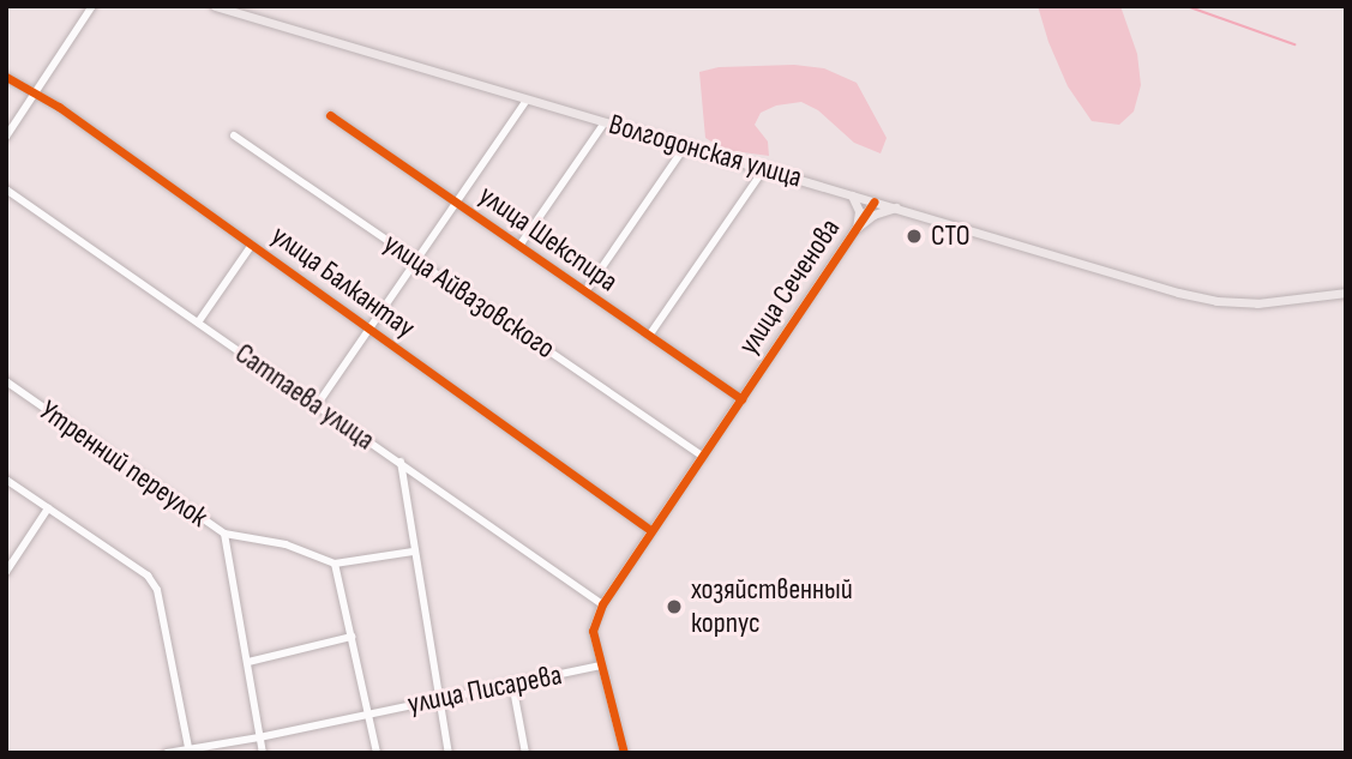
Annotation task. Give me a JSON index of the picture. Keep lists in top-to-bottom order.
{
  "streets": {
    "main road": ["Волгодонская улица"],
    "street": [
      "улица Шекспира",
      "улица Балкантау",
      "улица Сеченова",
      "улица Айвазовского",
      "Сатпаева улица",
      "Утренний переулок",
      "улица Писарева"
    ]
  },
  "crossings": [
    ["Волгодонская улица", "улица Шекспира"],
    ["Волгодонская улица", "улица Сеченова"],
    ["улица Шекспира", "улица Балкантау"],
    ["улица Шекспира", "улица Сеченова"],
    ["улица Шекспира", "улица Айвазовского"],
    ["улица Шекспира", "Сатпаева улица"],
    ["улица Балкантау", "улица Сеченова"],
    ["улица Сеченова", "улица Айвазовского"],
    ["улица Сеченова", "Сатпаева улица"],
    ["улица Сеченова", "улица Писарева"],
    ["Утренний переулок", "улица Писарева"]
  ],
  "places": ["СТО", "хозяйственный корпус"]
}
